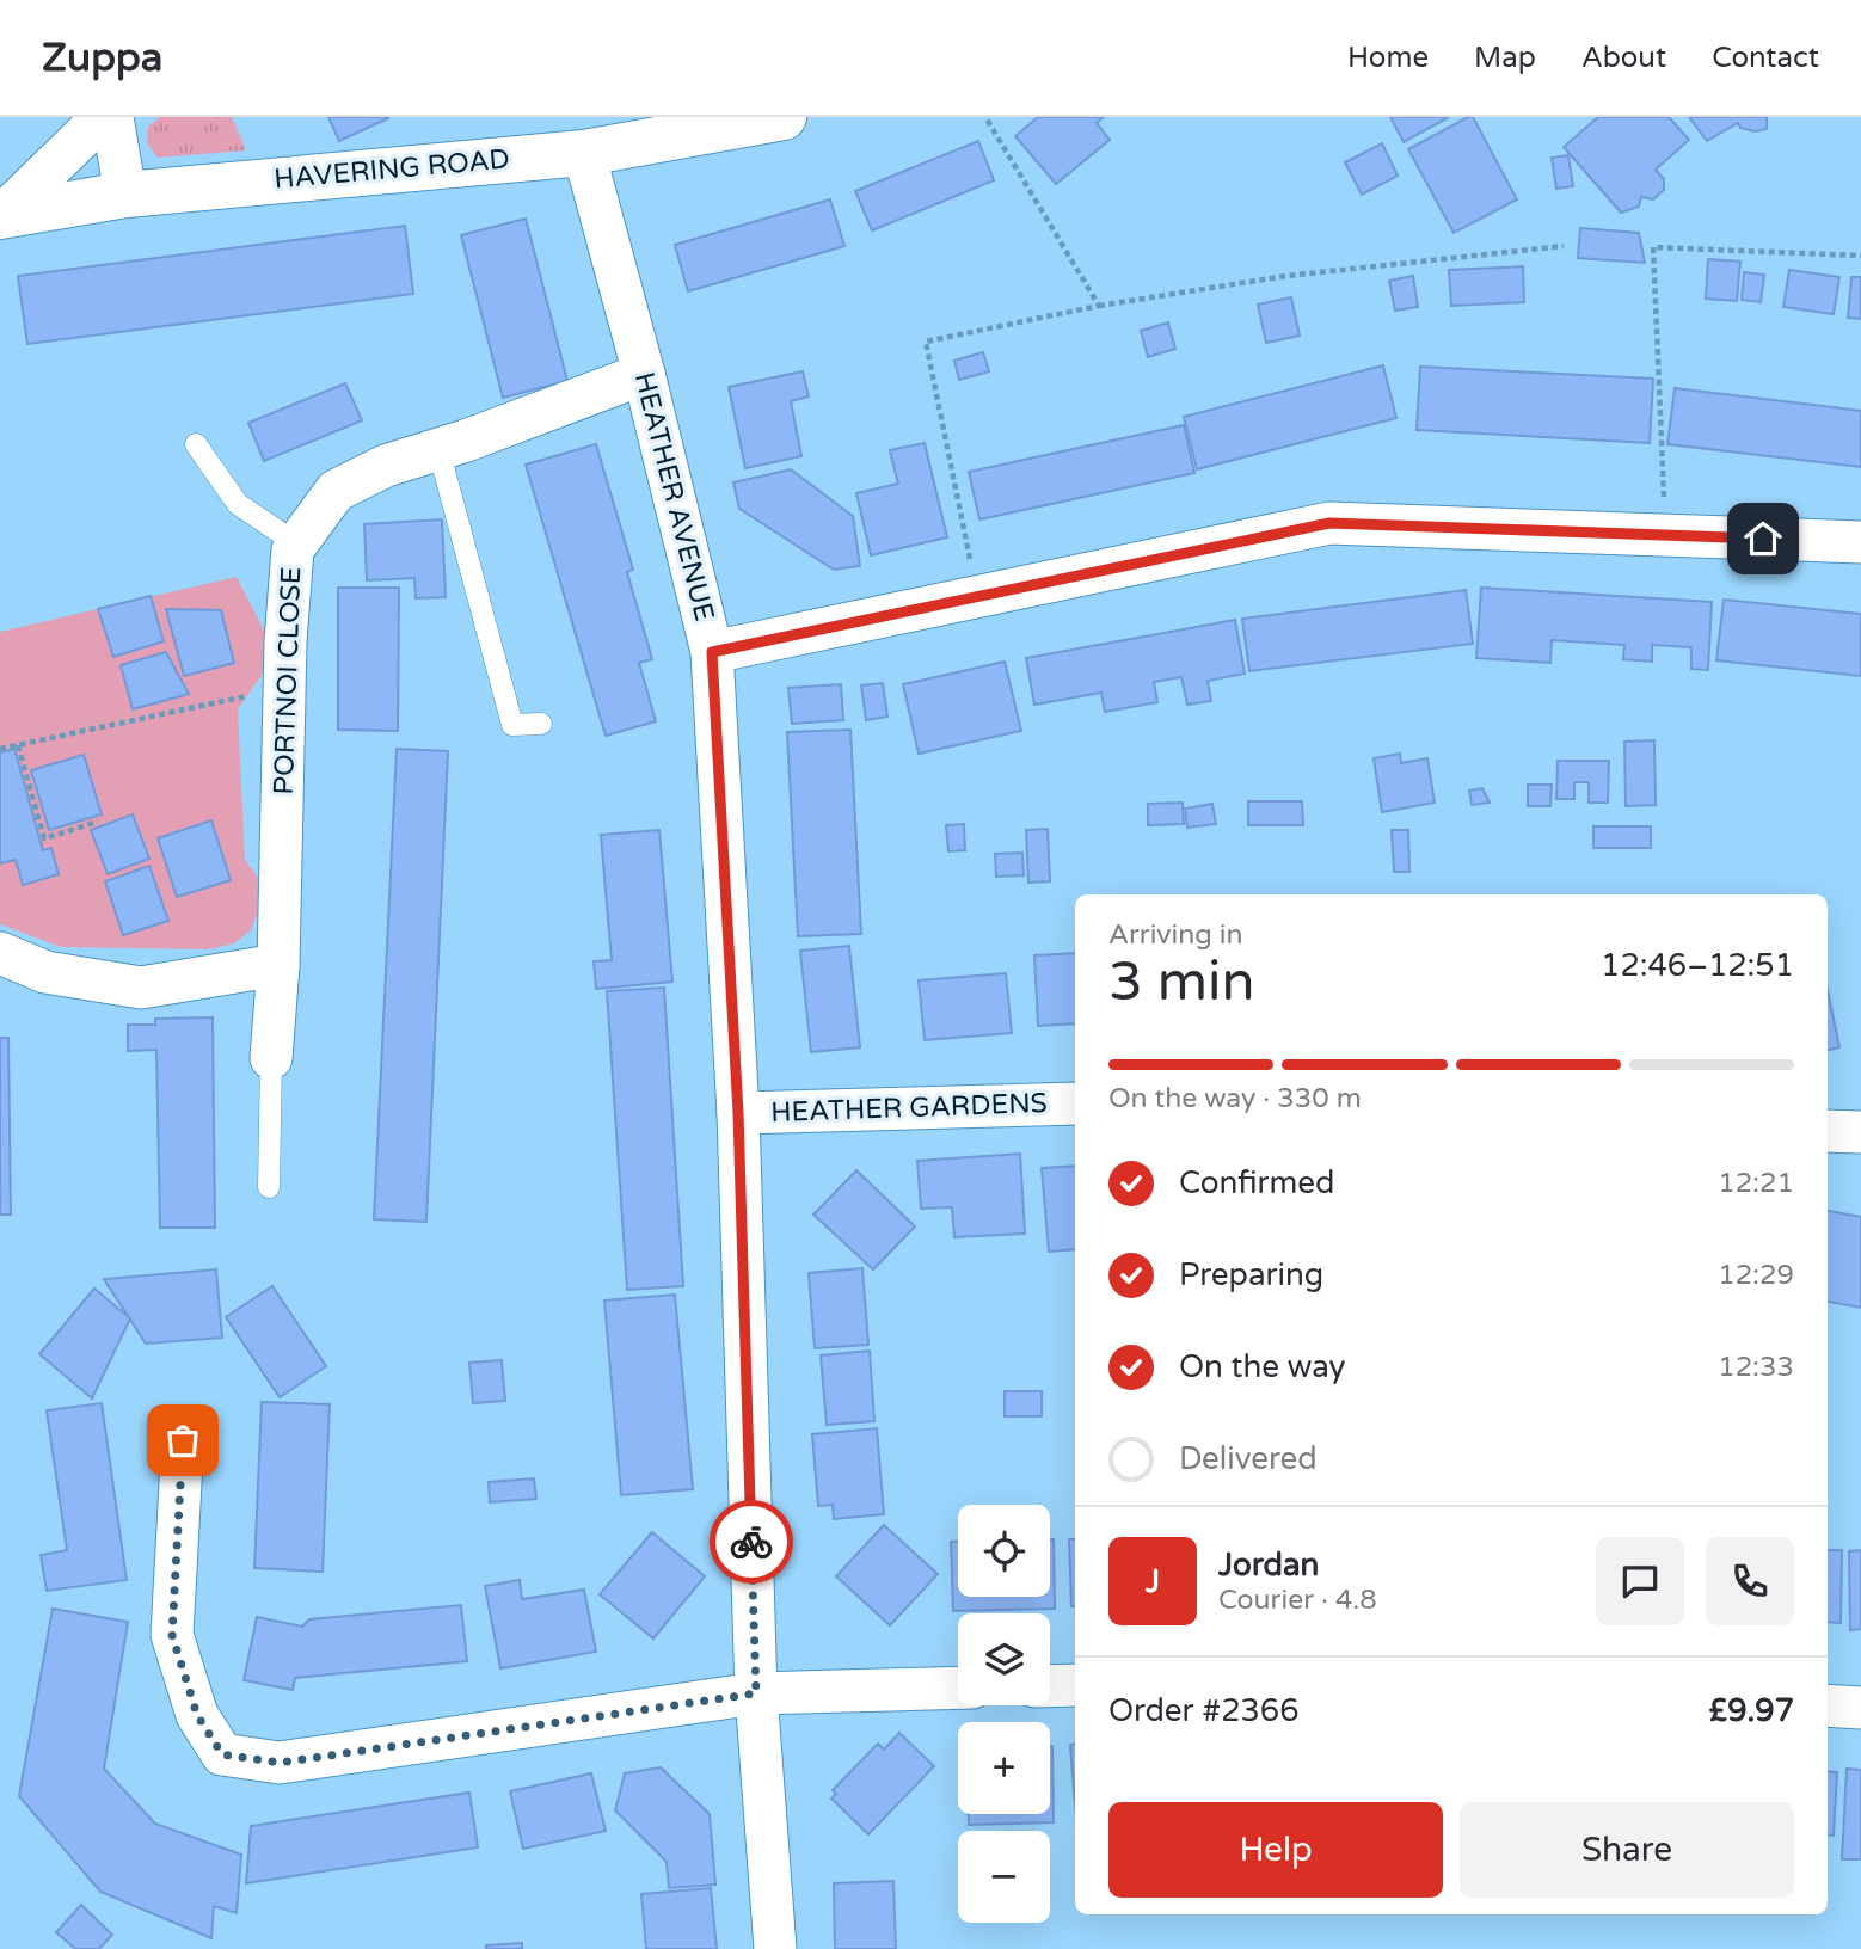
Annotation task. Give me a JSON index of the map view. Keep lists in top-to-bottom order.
{
  "streets": {
    "main road": ["HAVERING ROAD"],
    "street": ["HEATHER AVENUE", "PORTNOI CLOSE", "HEATHER GARDENS"]
  },
  "crossings": [
    ["HAVERING ROAD", "HEATHER AVENUE"],
    ["HEATHER AVENUE", "PORTNOI CLOSE"],
    ["HEATHER AVENUE", "HEATHER GARDENS"]
  ],
  "page": {
    "header": "Zuppa",
    "nav": [
      "Home",
      "Map",
      "About",
      "Contact"
    ],
    "heading": ["3 min", "Arriving in", "12:46–12:51"],
    "panel": [
      "Jordan",
      "Courier · 4.8",
      "Order #2366",
      "£9.97"
    ],
    "bar": "On the way · 330 m",
    "list": [
      ["Confirmed", "12:21"],
      ["Preparing", "12:29"],
      ["On the way", "12:33"],
      "Delivered"
    ],
    "map_buttons": ["+", "−"],
    "round": "J",
    "buttons": ["Help", "Share"]
  }
}
